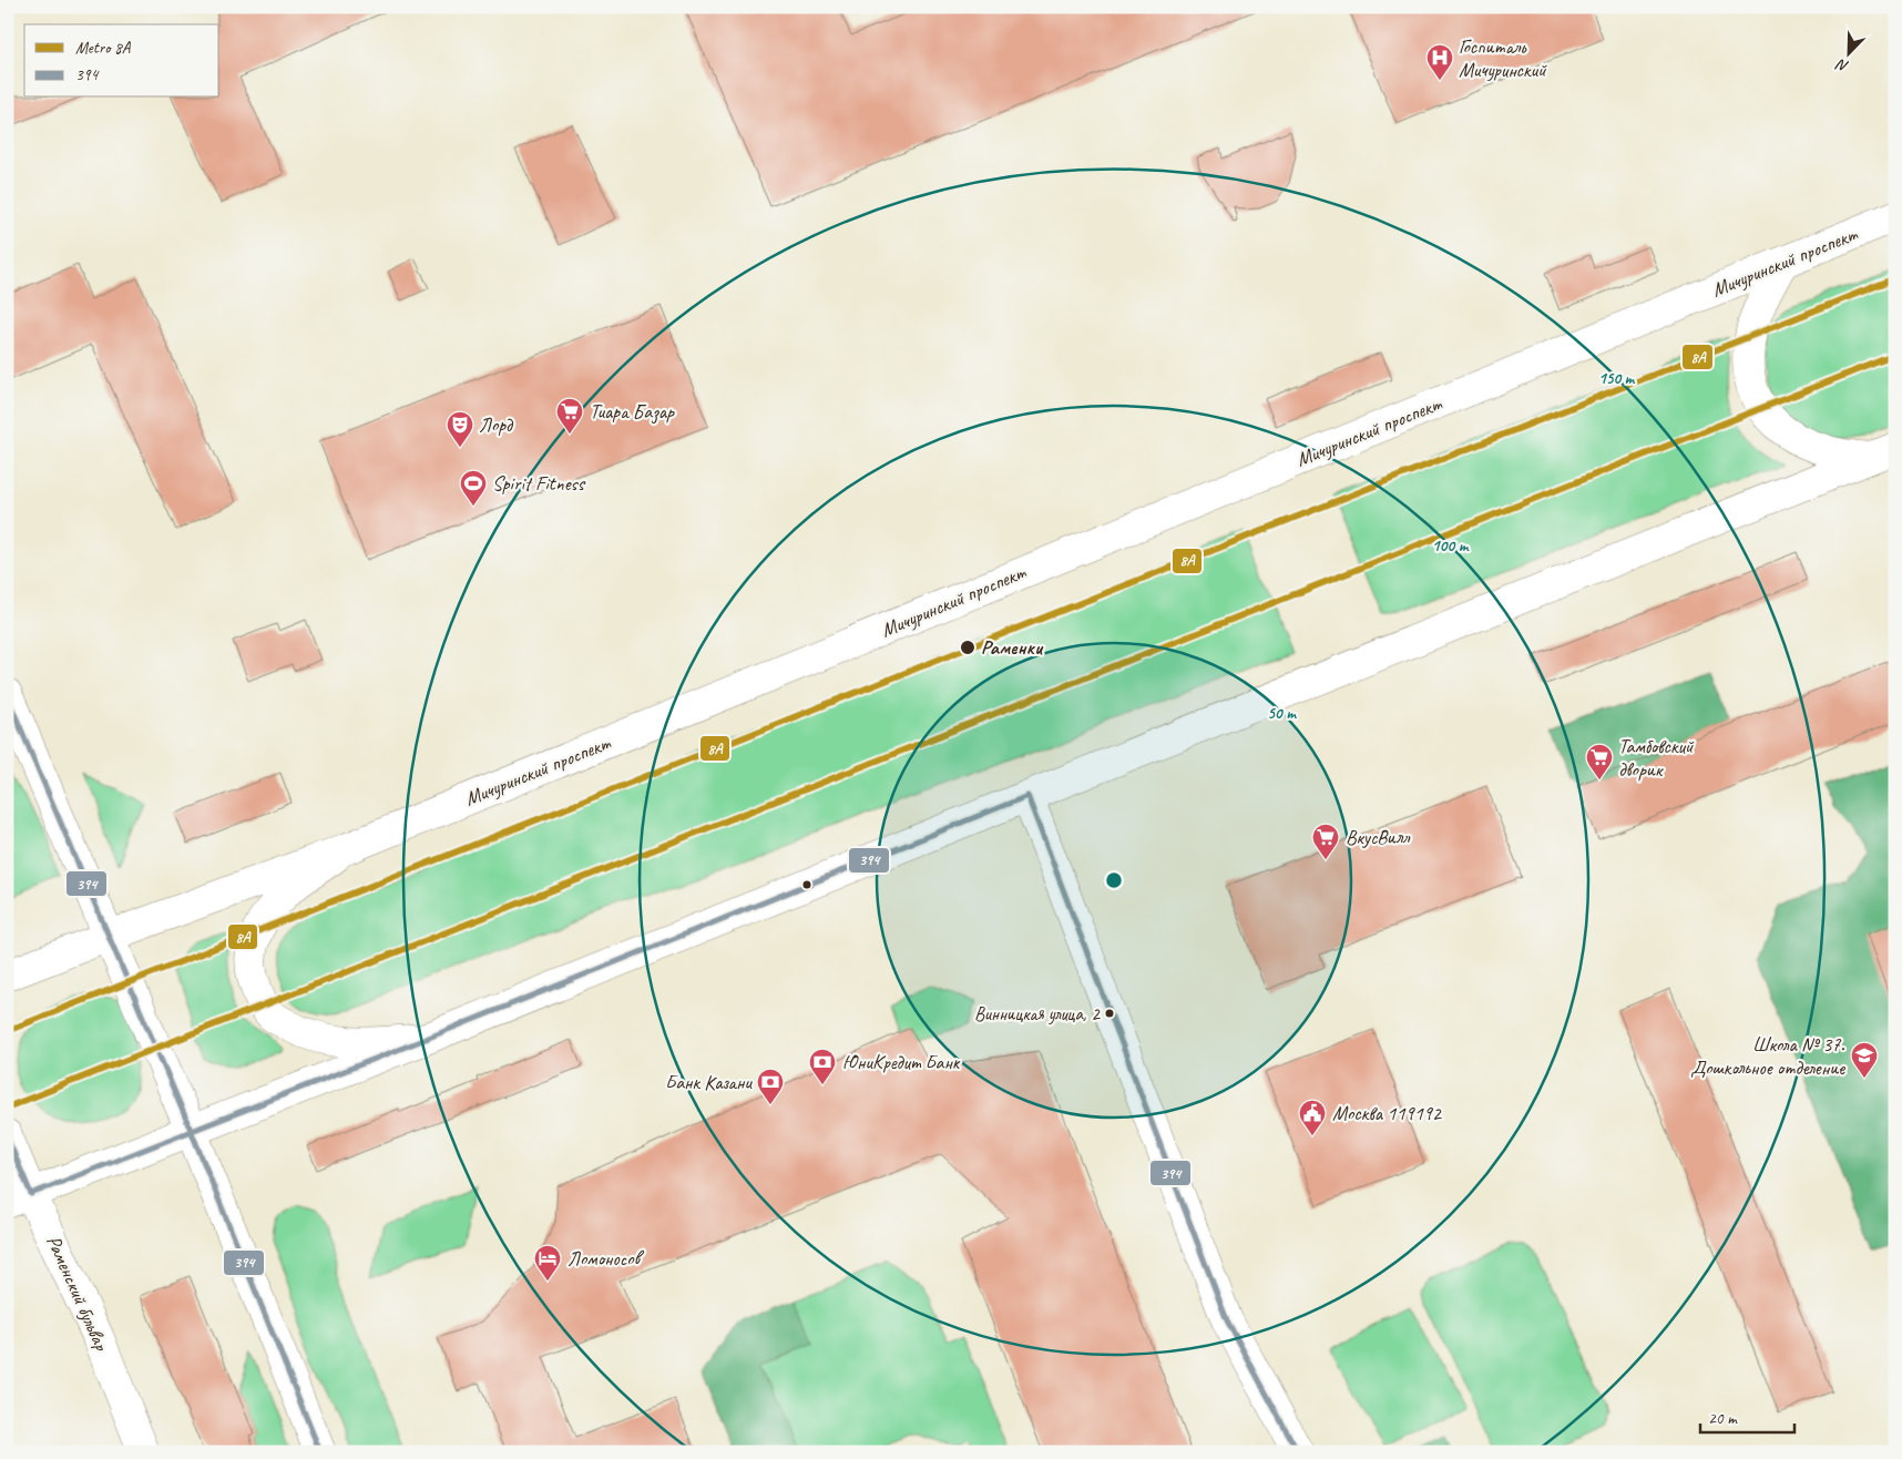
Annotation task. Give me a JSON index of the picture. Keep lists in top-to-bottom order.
{
  "streets": {
    "main road": ["Мичуринский проспект", "Раменский бульвар"]
  },
  "places": {
    "hospital": ["Госпиталь Мичуринский"],
    "supermarket": ["Тиара Базар", "Тамбовский дворик", "ВкусВилл"],
    "theatre": ["Лорд"],
    "sports": ["Spirit Fitness"],
    "other": ["Раменки", "Винницкая улица, 2"],
    "school or university": ["Школа № 37. Дошкольное отделение"],
    "bank": ["ЮниКредит Банк", "Банк Казани"],
    "public building": ["Москва 119192"],
    "hotel": ["Ломоносов"]
  },
  "lines": ["metro line 8А", "transit line 394"],
  "legend": ["Metro 8А", "394"],
  "scale_bar": "20 m",
  "north": "bottom left",
  "rings": ["150 m", "100 m", "50 m"]
}
